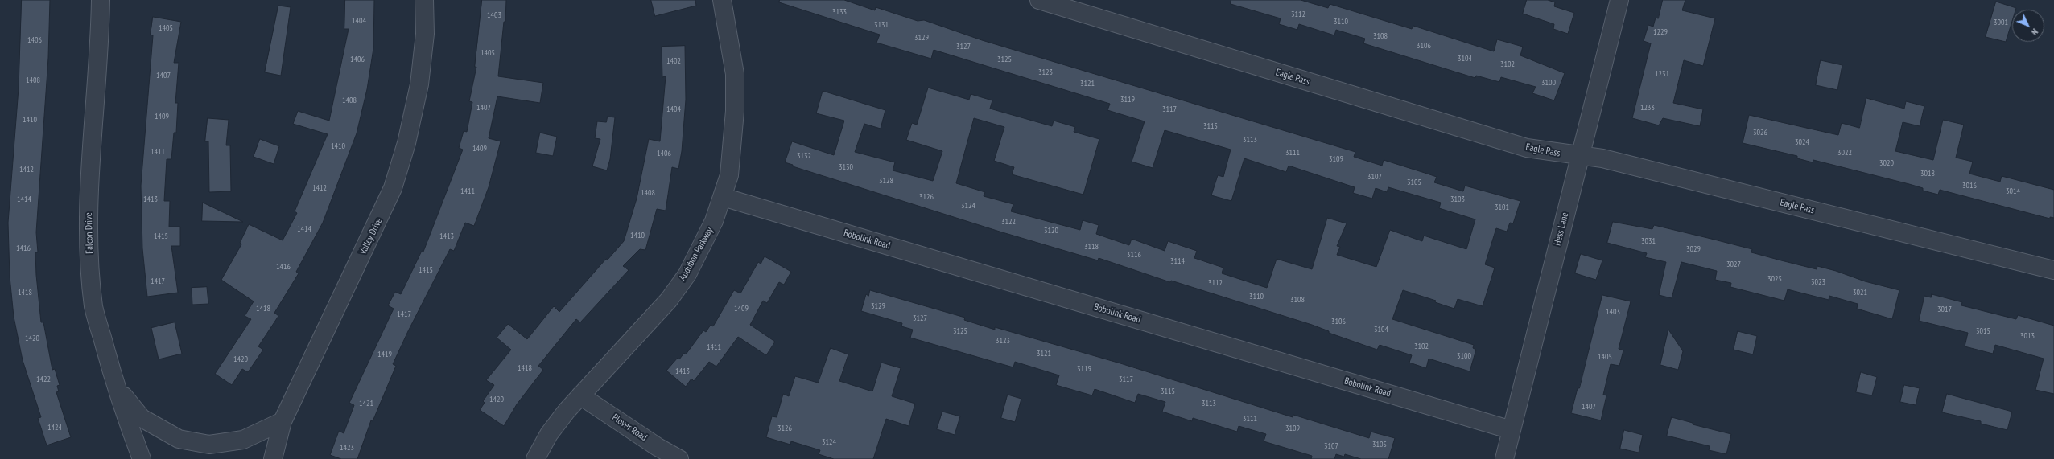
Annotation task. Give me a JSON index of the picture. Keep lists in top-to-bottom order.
{
  "streets": {
    "street": [
      "Eagle Pass",
      "Hess Lane",
      "Falcon Drive",
      "Valley Drive",
      "Bobolink Road",
      "Audubon Parkway",
      "Plover Road"
    ]
  },
  "crossings": [
    ["Eagle Pass", "Hess Lane"],
    ["Hess Lane", "Bobolink Road"],
    ["Bobolink Road", "Audubon Parkway"],
    ["Audubon Parkway", "Plover Road"]
  ],
  "house_numbers": [
    "3133",
    "3112",
    "1403",
    "1404",
    "3110",
    "3001",
    "3131",
    "1405",
    "1229",
    "3108",
    "3129",
    "1406",
    "3106",
    "3127",
    "1405",
    "3104",
    "1406",
    "3125",
    "1402",
    "3102",
    "3123",
    "1231",
    "1407",
    "1408",
    "3100",
    "3121",
    "3119",
    "1408",
    "1407",
    "1233",
    "1404",
    "3117",
    "1409",
    "1410",
    "3115",
    "3026",
    "3113",
    "3024",
    "1410",
    "1409",
    "1411",
    "3111",
    "3022",
    "1406",
    "3132",
    "3109",
    "3020",
    "3130",
    "1412",
    "3018",
    "3107",
    "3128",
    "3105",
    "3016",
    "1412",
    "1411",
    "3014",
    "1408",
    "3126",
    "1414",
    "1413",
    "3103",
    "3124",
    "3101",
    "3122",
    "1414",
    "3120",
    "1410",
    "1415",
    "1413",
    "3031",
    "3118",
    "1416",
    "3029",
    "3116",
    "3114",
    "3027",
    "1416",
    "1415",
    "3025",
    "1417",
    "3023",
    "3112",
    "1418",
    "3021",
    "3110",
    "3108",
    "3129",
    "1418",
    "1409",
    "3017",
    "1403",
    "1417",
    "3127",
    "3106",
    "3104",
    "3125",
    "3015",
    "3013",
    "1420",
    "3123",
    "3102",
    "1411",
    "3121",
    "1419",
    "3100",
    "1405",
    "1420",
    "1418",
    "3119",
    "1413",
    "1422",
    "3117",
    "3115",
    "1420",
    "1421",
    "3113",
    "1407",
    "3111",
    "1424",
    "3126",
    "3109",
    "3124",
    "3105",
    "3107",
    "1423"
  ],
  "north": "bottom right"
}
